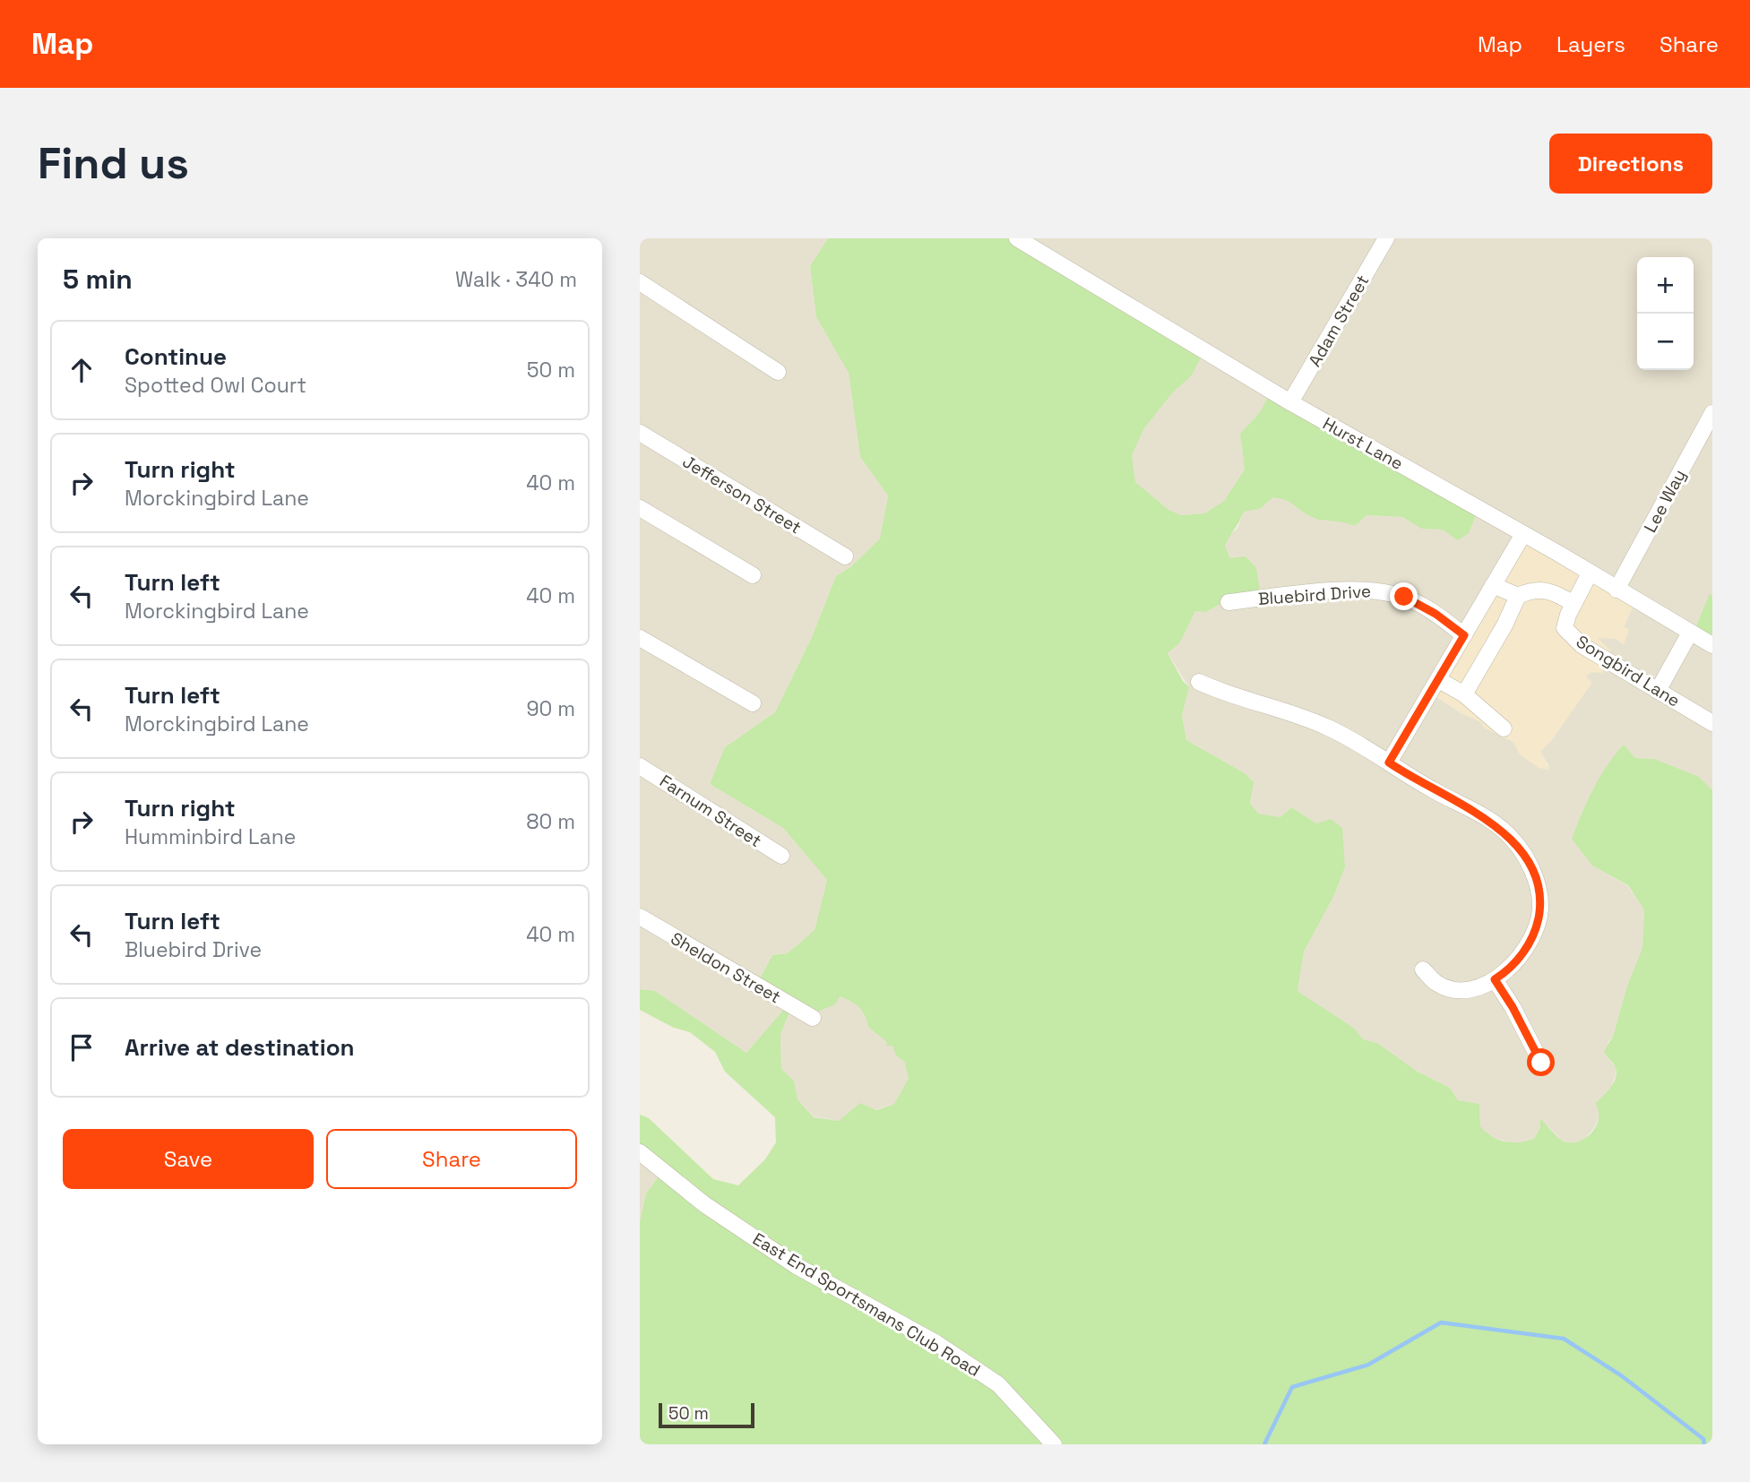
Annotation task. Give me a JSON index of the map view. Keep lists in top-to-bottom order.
{
  "streets": {
    "street": [
      "Adam Street",
      "Hurst Lane",
      "Jefferson Street",
      "Lee Way",
      "Bluebird Drive",
      "Songbird Lane",
      "Farnum Street",
      "Sheldon Street",
      "East End Sportsmans Club Road"
    ]
  },
  "crossings": [
    ["Adam Street", "Hurst Lane"],
    ["Hurst Lane", "Lee Way"],
    ["Hurst Lane", "Songbird Lane"]
  ],
  "scale_bar": "50 m",
  "page": {
    "header": "Map",
    "nav": ["Map", "Layers", "Share"],
    "buttons": [
      "Directions",
      ["Save", "Share"]
    ],
    "title": "Find us",
    "heading": ["5 min", "Walk · 340 m"],
    "map_buttons": ["+", "−"],
    "list": [
      ["Continue", "Spotted Owl Court", "50 m"],
      ["Turn right", "Morckingbird Lane", "40 m"],
      ["Turn left", "Morckingbird Lane", "40 m"],
      ["Turn left", "Morckingbird Lane", "90 m"],
      ["Turn right", "Humminbird Lane", "80 m"],
      ["Turn left", "Bluebird Drive", "40 m"],
      "Arrive at destination"
    ],
    "scale": "50 m"
  }
}
